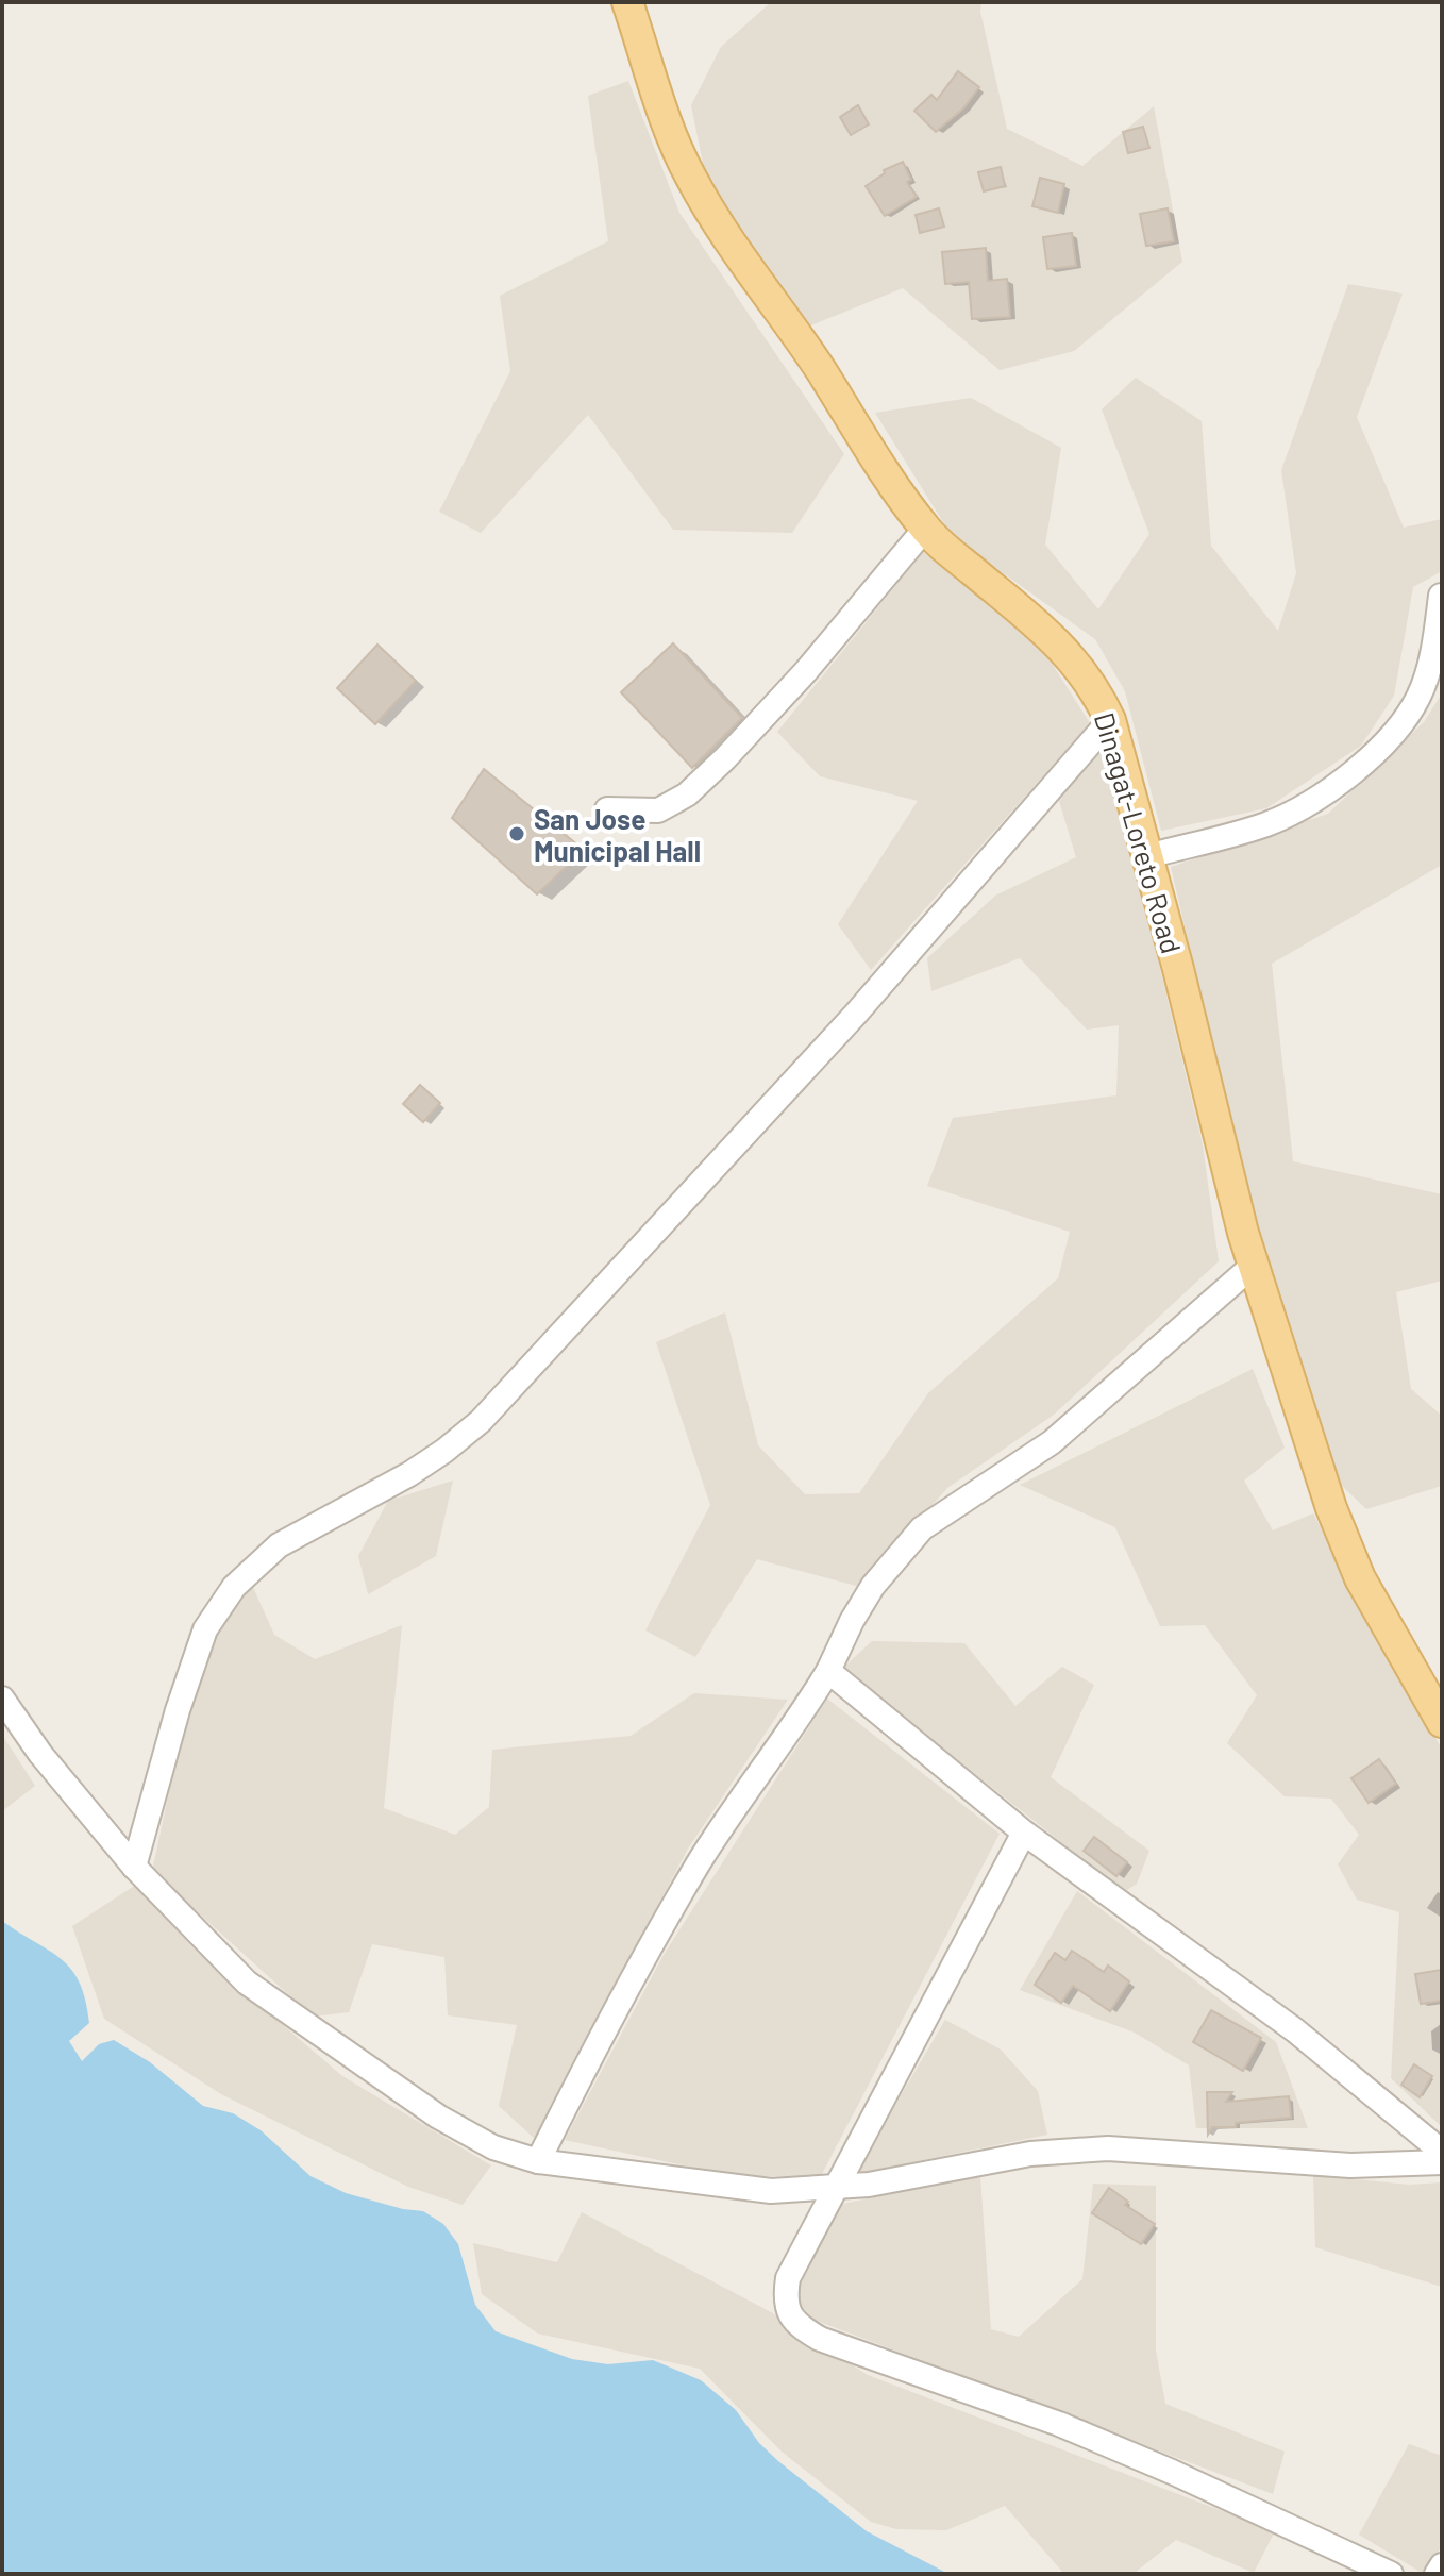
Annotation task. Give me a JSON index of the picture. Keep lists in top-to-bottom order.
{
  "streets": {
    "main road": ["Dinagat-Loreto Road"]
  },
  "places": ["San Jose Municipal Hall"]
}
